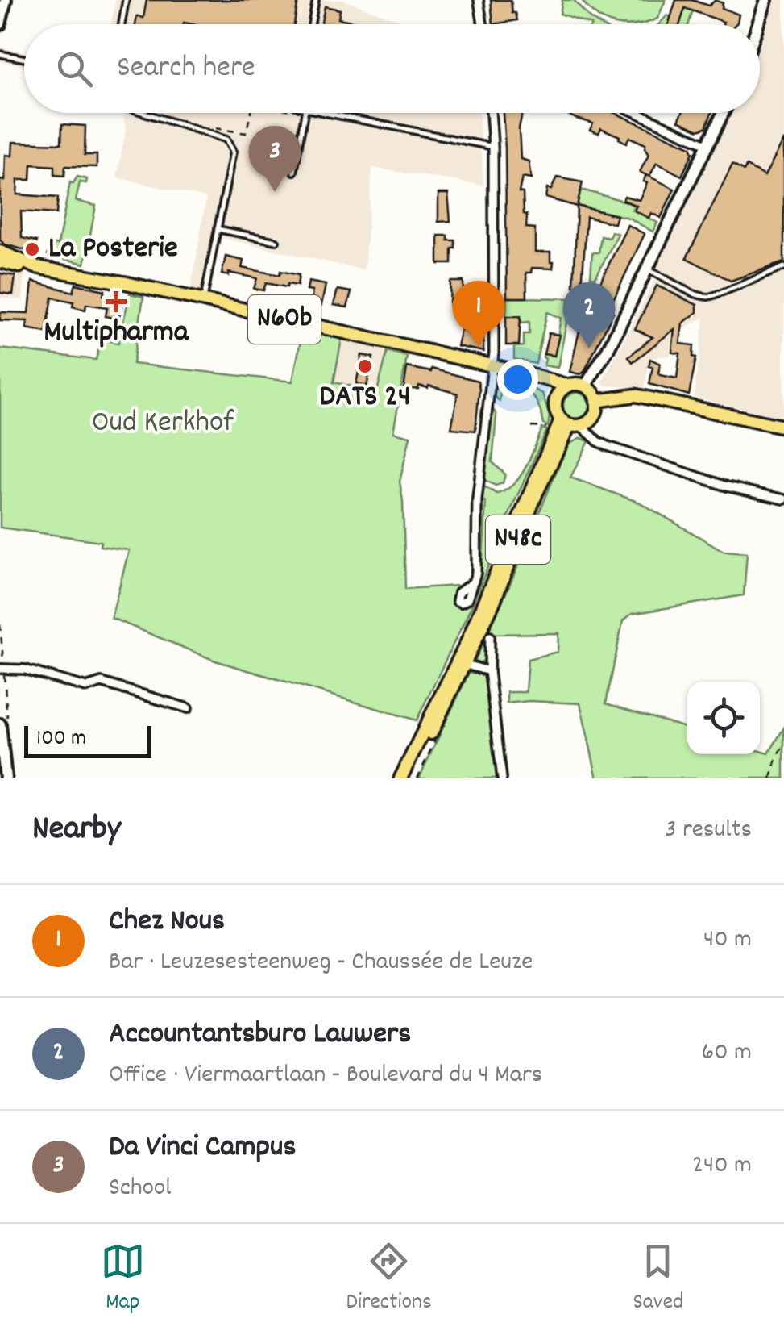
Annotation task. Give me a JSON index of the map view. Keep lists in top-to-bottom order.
{
  "streets": {
    "main road": ["N60b", "N48c"]
  },
  "crossings": [
    ["N60b", "N48c"]
  ],
  "parks": ["Oud Kerkhof"],
  "places": {
    "other": ["La Posterie", "DATS 24"],
    "health": ["Multipharma"]
  },
  "scale_bar": "100 m",
  "page": {
    "search": "Search here",
    "pins": ["3", "1", "2"],
    "scale": "100 m",
    "heading": ["Nearby", "3 results"],
    "list": [
      {
        "mark": "1",
        "name": "Chez Nous",
        "note": "Bar · Leuzesesteenweg - Chaussée de Leuze",
        "value": "40 m"
      },
      {
        "mark": "2",
        "name": "Accountantsburo Lauwers",
        "note": "Office · Viermaartlaan - Boulevard du 4 Mars",
        "value": "60 m"
      },
      {
        "mark": "3",
        "name": "Da Vinci Campus",
        "note": "School",
        "value": "240 m"
      }
    ],
    "nav": ["Map", "Directions", "Saved"]
  }
}
